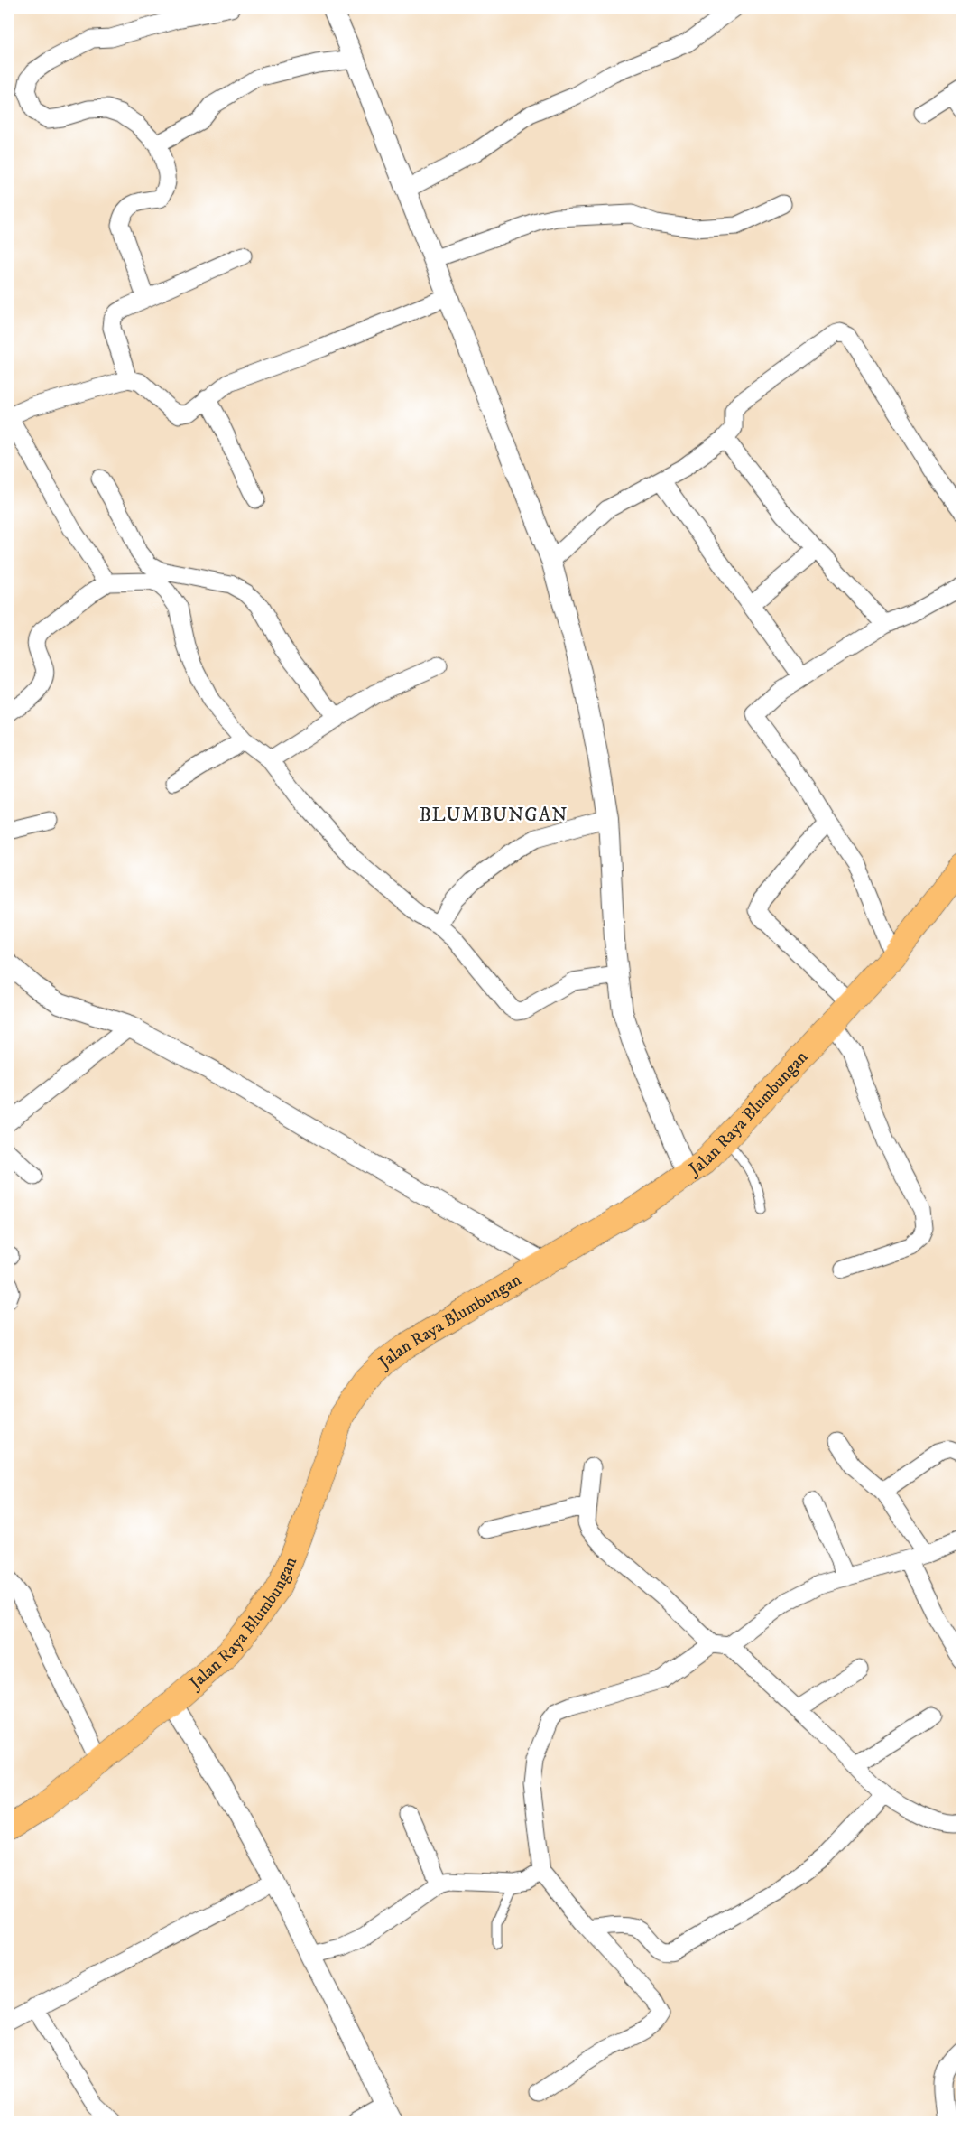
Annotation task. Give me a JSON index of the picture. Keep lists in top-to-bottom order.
{
  "streets": {
    "main road": ["Jalan Raya Blumbungan"]
  },
  "districts": ["BLUMBUNGAN"]
}
